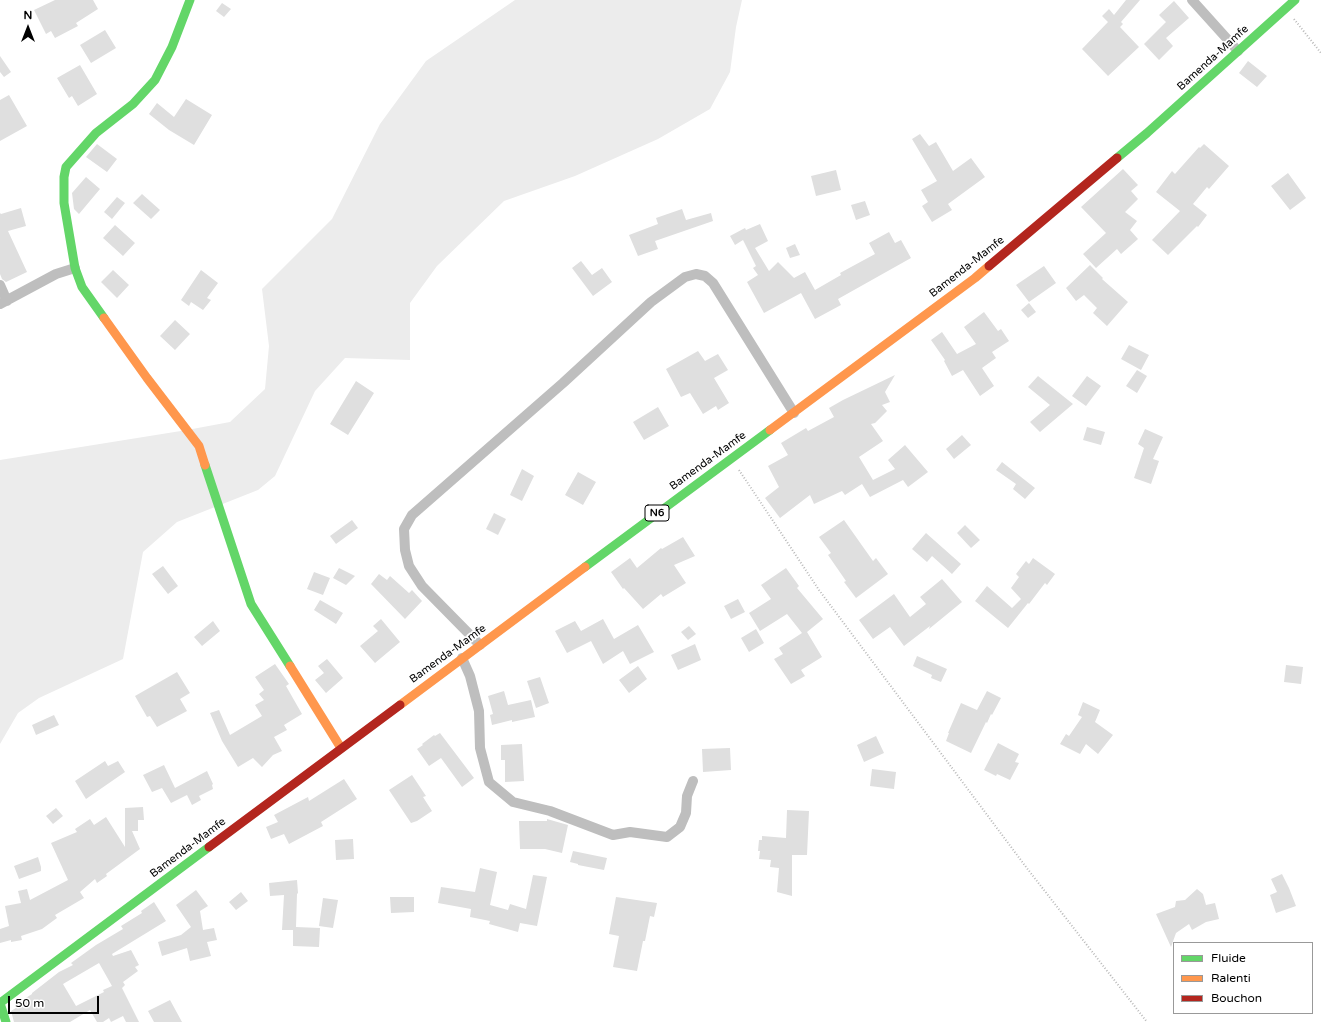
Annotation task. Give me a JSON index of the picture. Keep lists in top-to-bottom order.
{
  "streets": {
    "main road": ["Bamenda-Mamfe", "N6"]
  },
  "legend": ["Fluide", "Ralenti", "Bouchon"],
  "scale_bar": "50 m",
  "north": "top"
}
